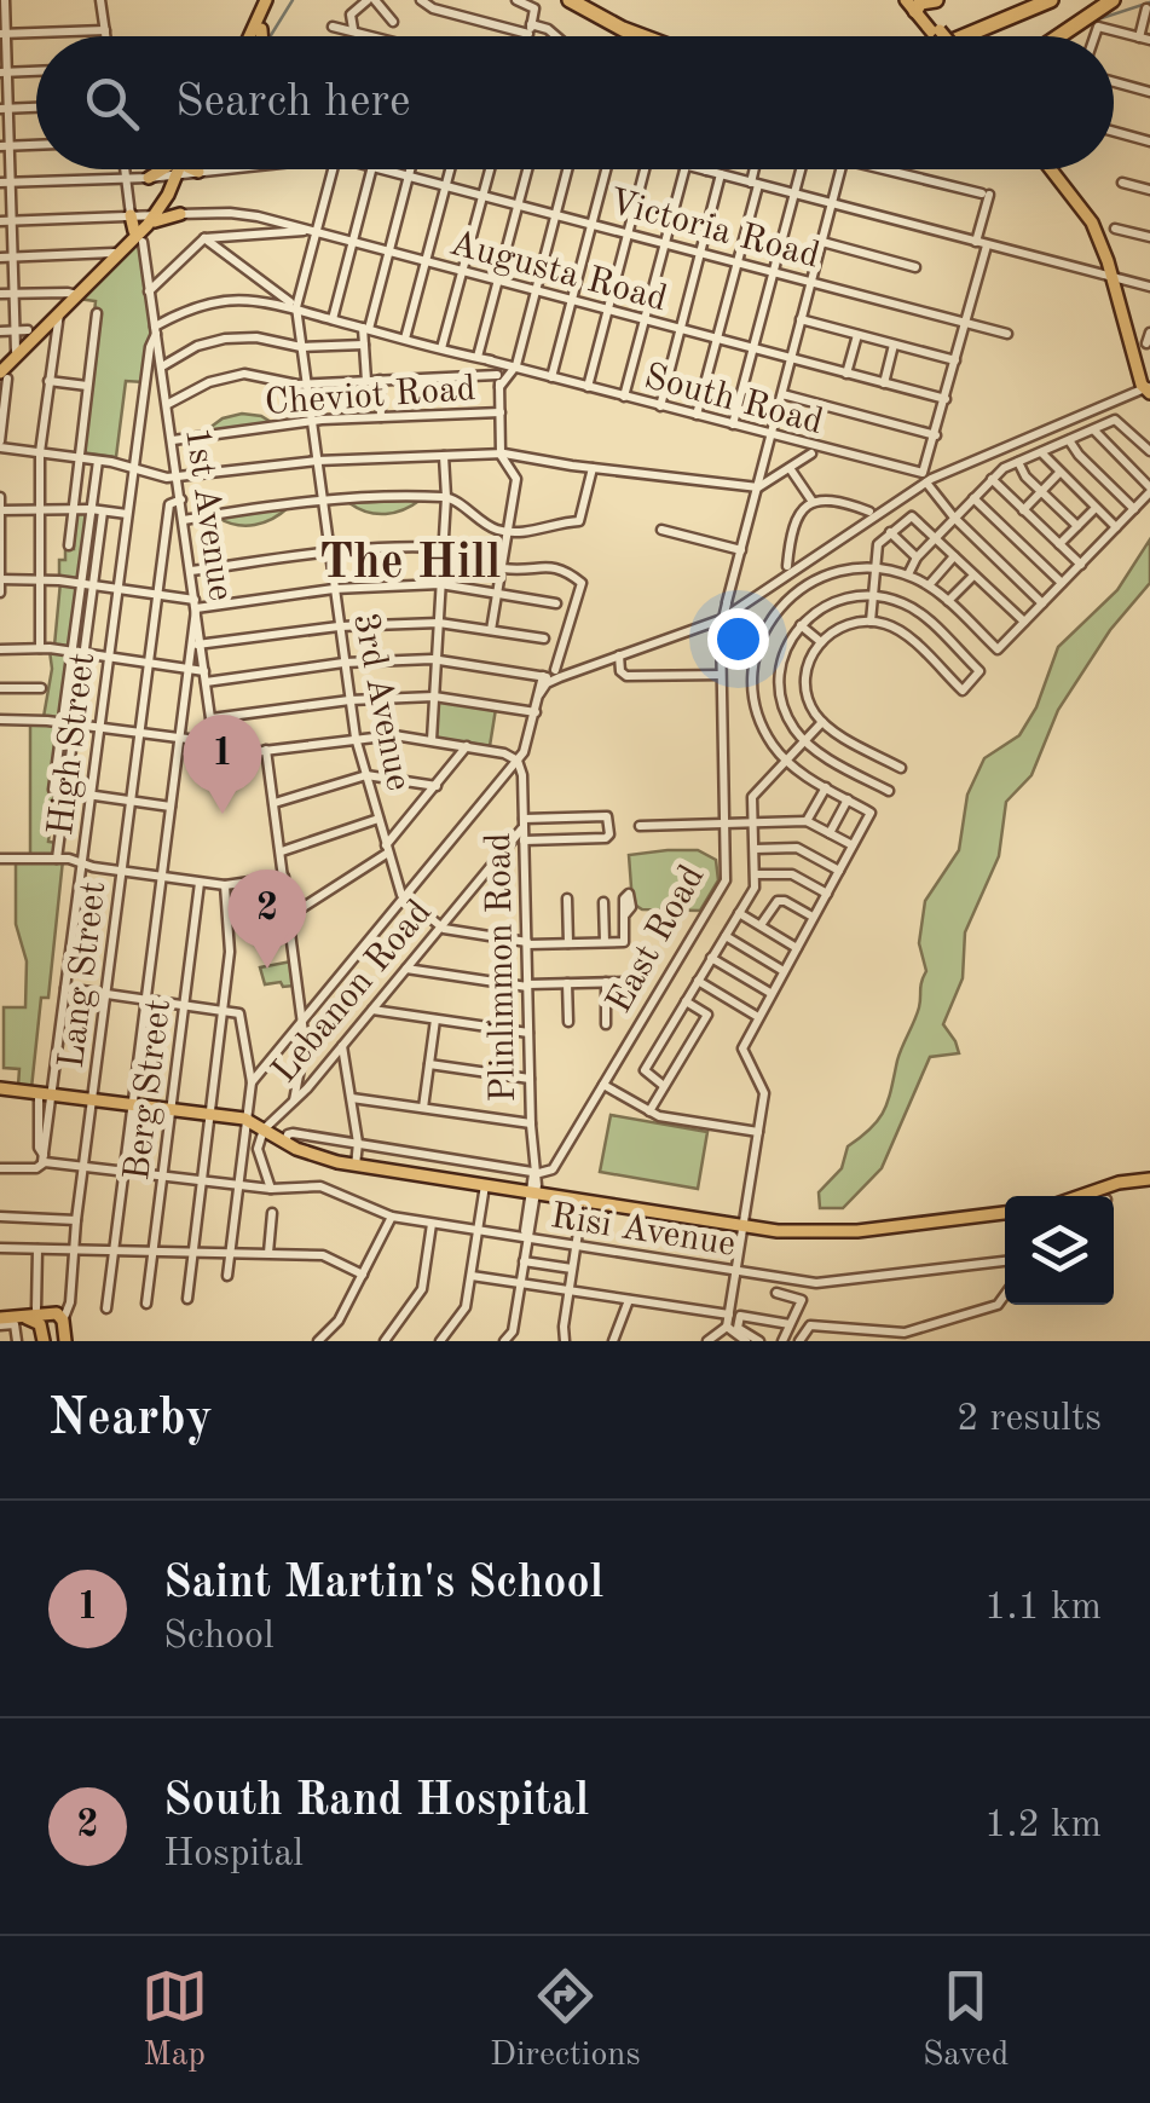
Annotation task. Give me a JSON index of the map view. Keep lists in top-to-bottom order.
{
  "streets": {
    "street": [
      "Victoria Road",
      "Augusta Road",
      "Cheviot Road",
      "South Road",
      "1st Avenue",
      "3rd Avenue",
      "High Street",
      "East Road",
      "Plinlimmon Road",
      "Lang Street",
      "Lebanon Road",
      "Berg Street",
      "Risi Avenue"
    ]
  },
  "crossings": [
    ["Victoria Road", "East Road"],
    ["Augusta Road", "East Road"],
    ["Cheviot Road", "1st Avenue"],
    ["Cheviot Road", "3rd Avenue"],
    ["South Road", "1st Avenue"],
    ["South Road", "3rd Avenue"],
    ["South Road", "High Street"],
    ["South Road", "East Road"],
    ["1st Avenue", "High Street"],
    ["1st Avenue", "Lang Street"],
    ["High Street", "Risi Avenue"],
    ["East Road", "Plinlimmon Road"],
    ["Plinlimmon Road", "Lebanon Road"],
    ["Plinlimmon Road", "Risi Avenue"],
    ["Lang Street", "Risi Avenue"],
    ["Berg Street", "Risi Avenue"]
  ],
  "districts": ["The Hill"],
  "page": {
    "search": "Search here",
    "pins": ["1", "2"],
    "heading": ["Nearby", "2 results"],
    "list": [
      {
        "mark": "1",
        "name": "Saint Martin's School",
        "note": "School",
        "value": "1.1 km"
      },
      {
        "mark": "2",
        "name": "South Rand Hospital",
        "note": "Hospital",
        "value": "1.2 km"
      }
    ],
    "nav": ["Map", "Directions", "Saved"]
  }
}
